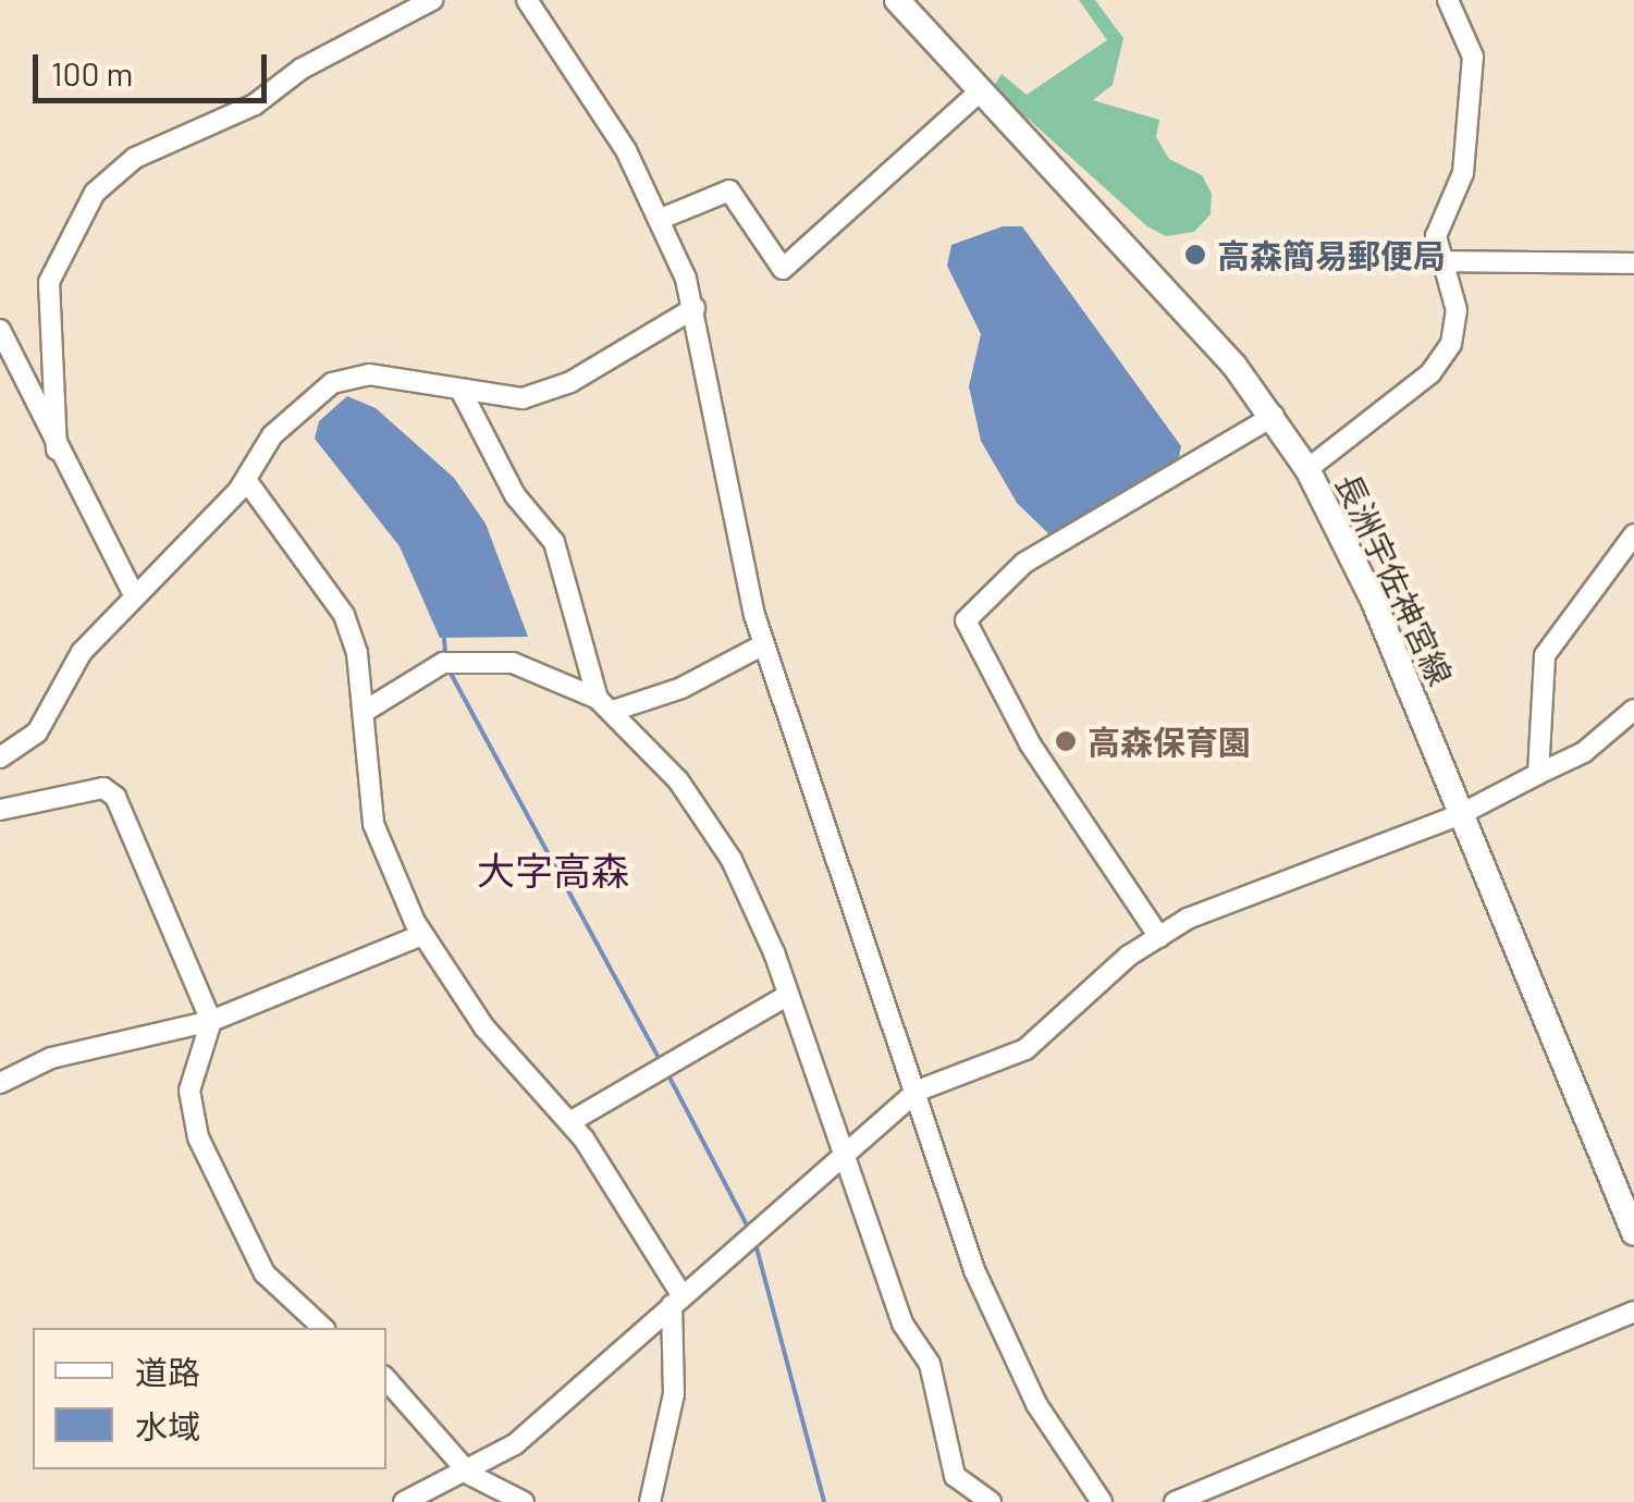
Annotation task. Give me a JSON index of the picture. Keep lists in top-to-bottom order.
{
  "streets": {
    "main road": ["長洲宇佐神宮線"]
  },
  "districts": ["大字高森"],
  "places": ["高森簡易郵便局", "高森保育園"],
  "legend": ["道路", "水域"],
  "scale_bar": "100 m"
}
